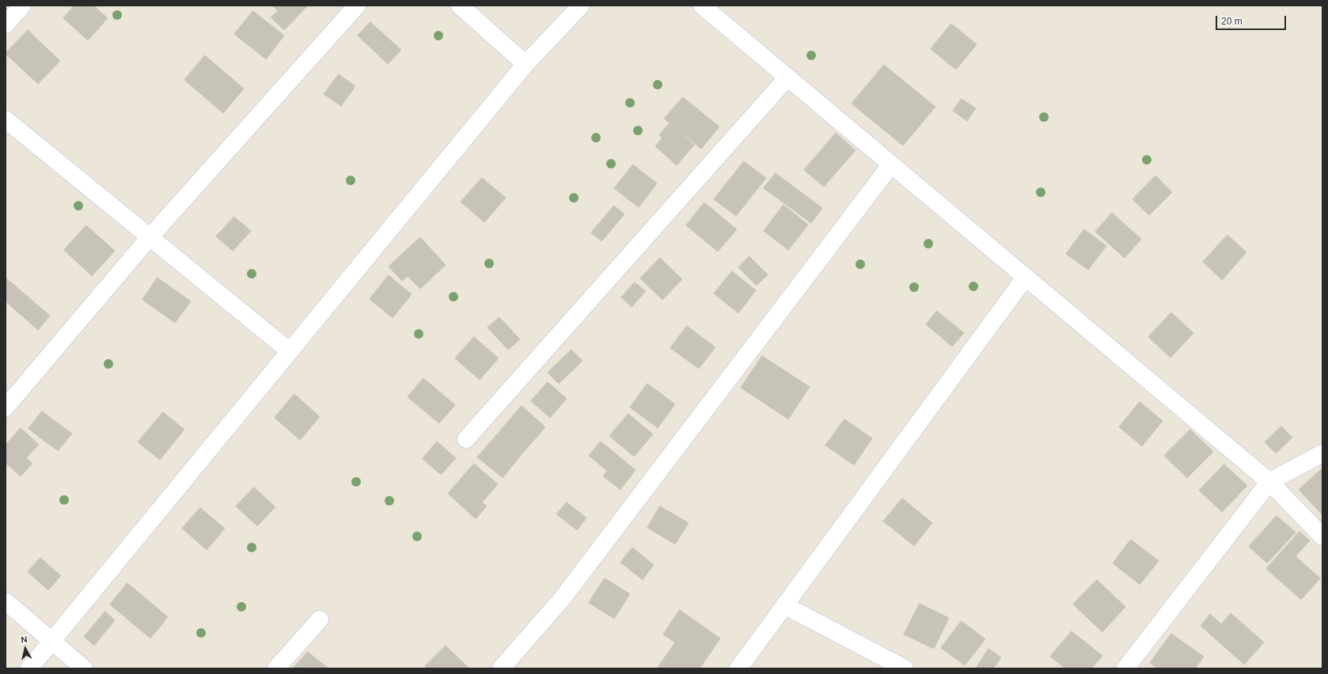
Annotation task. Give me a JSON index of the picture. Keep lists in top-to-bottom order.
{
  "scale_bar": "20 m",
  "north": "top"
}
